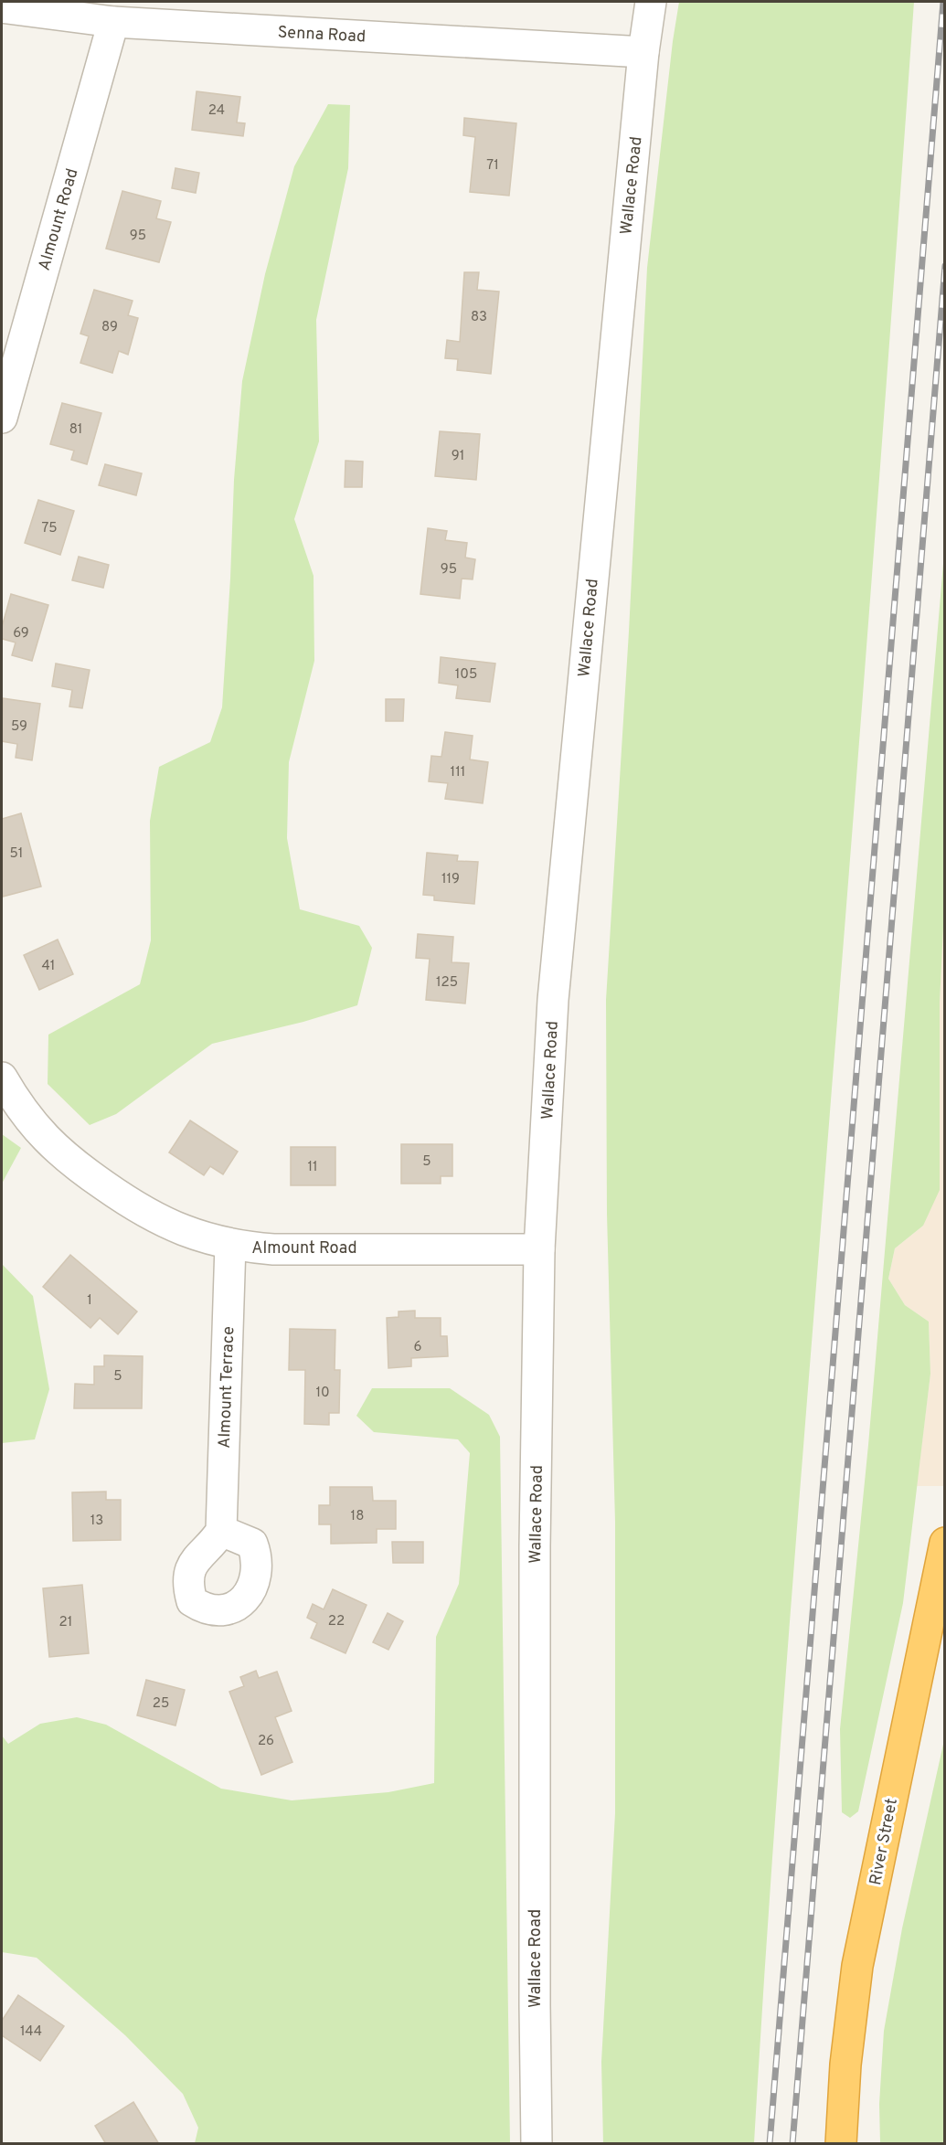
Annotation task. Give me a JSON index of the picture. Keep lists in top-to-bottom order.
{
  "streets": {
    "highway": ["River Street"],
    "street": [
      "Senna Road",
      "Wallace Road",
      "Almount Road",
      "Almount Terrace"
    ]
  },
  "crossings": [
    ["Senna Road", "Wallace Road"],
    ["Senna Road", "Almount Road"],
    ["Wallace Road", "Almount Road"],
    ["Almount Road", "Almount Terrace"]
  ],
  "house_numbers": [
    "24",
    "71",
    "95",
    "83",
    "89",
    "81",
    "91",
    "75",
    "95",
    "69",
    "105",
    "59",
    "111",
    "51",
    "119",
    "41",
    "125",
    "5",
    "11",
    "1",
    "6",
    "5",
    "10",
    "18",
    "13",
    "22",
    "21",
    "25",
    "26",
    "144"
  ]
}
